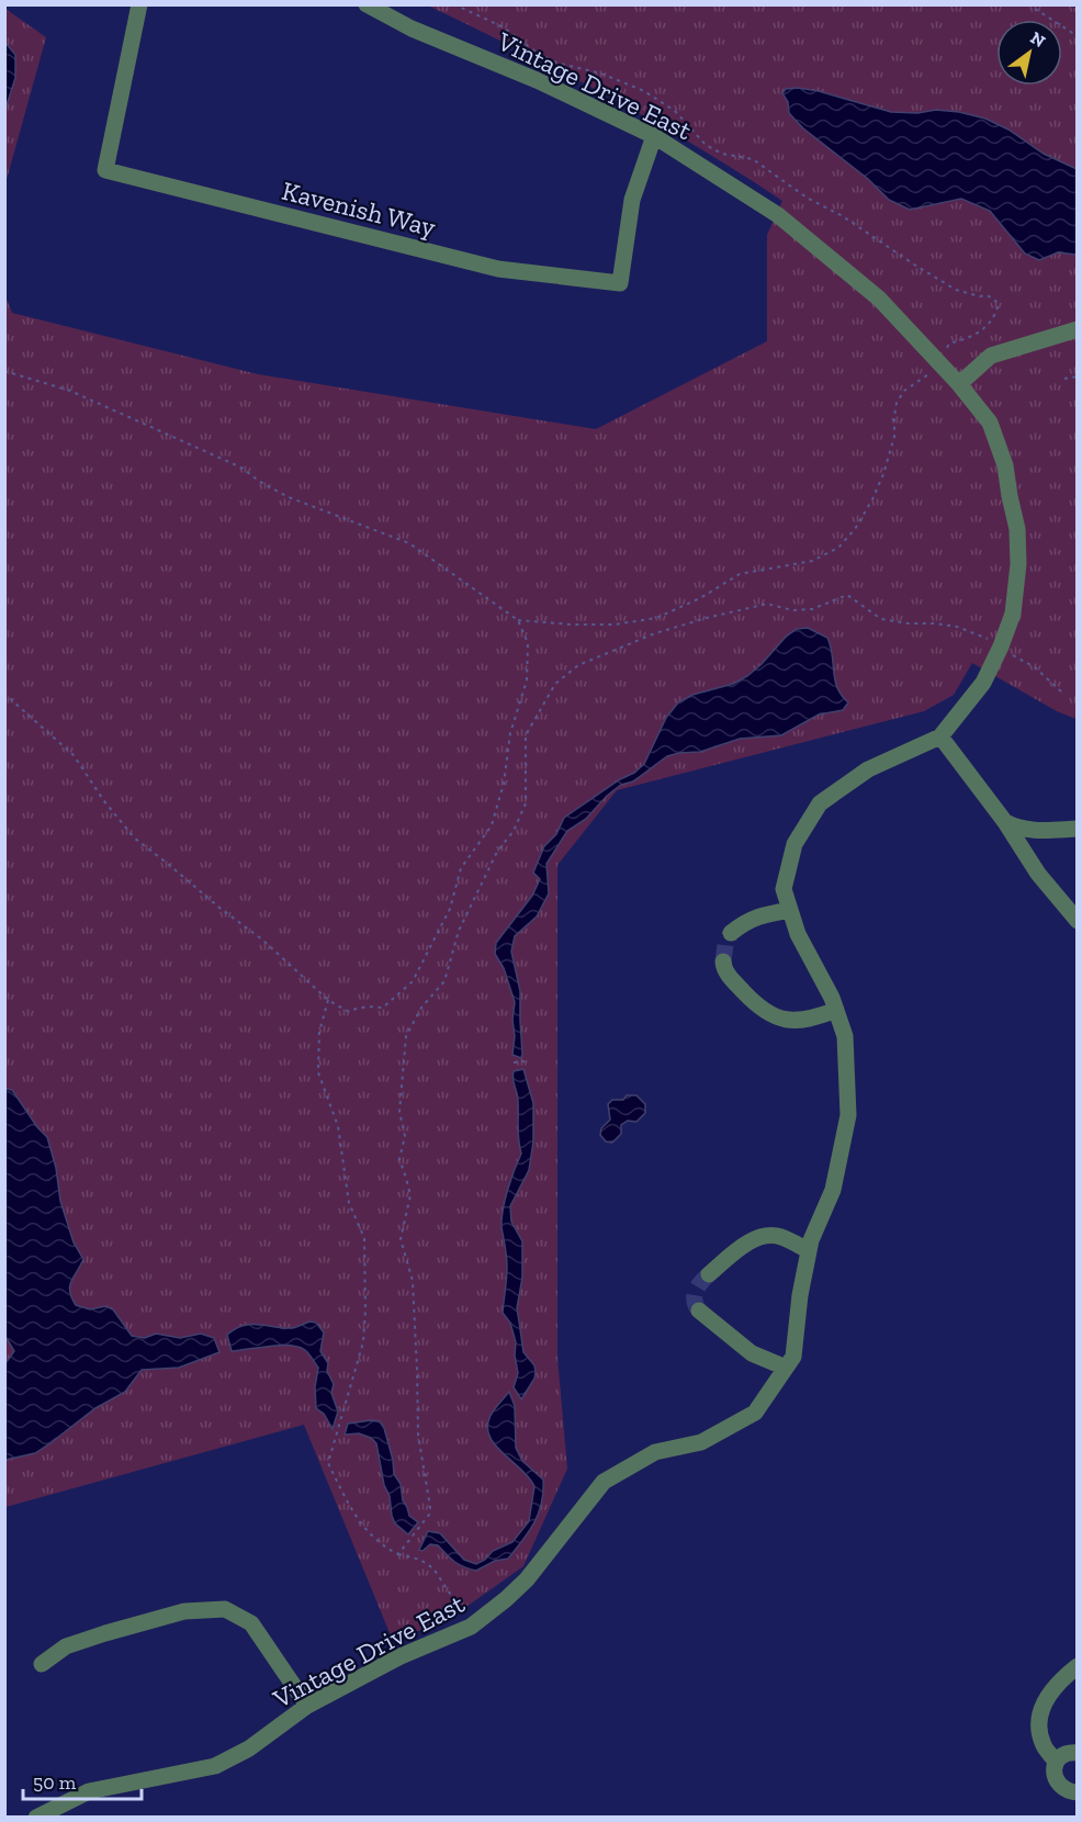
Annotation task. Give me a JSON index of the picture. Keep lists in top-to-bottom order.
{
  "streets": {
    "street": ["Vintage Drive East", "Kavenish Way"]
  },
  "crossings": [
    ["Vintage Drive East", "Kavenish Way"]
  ],
  "scale_bar": "50 m",
  "north": "top right"
}
